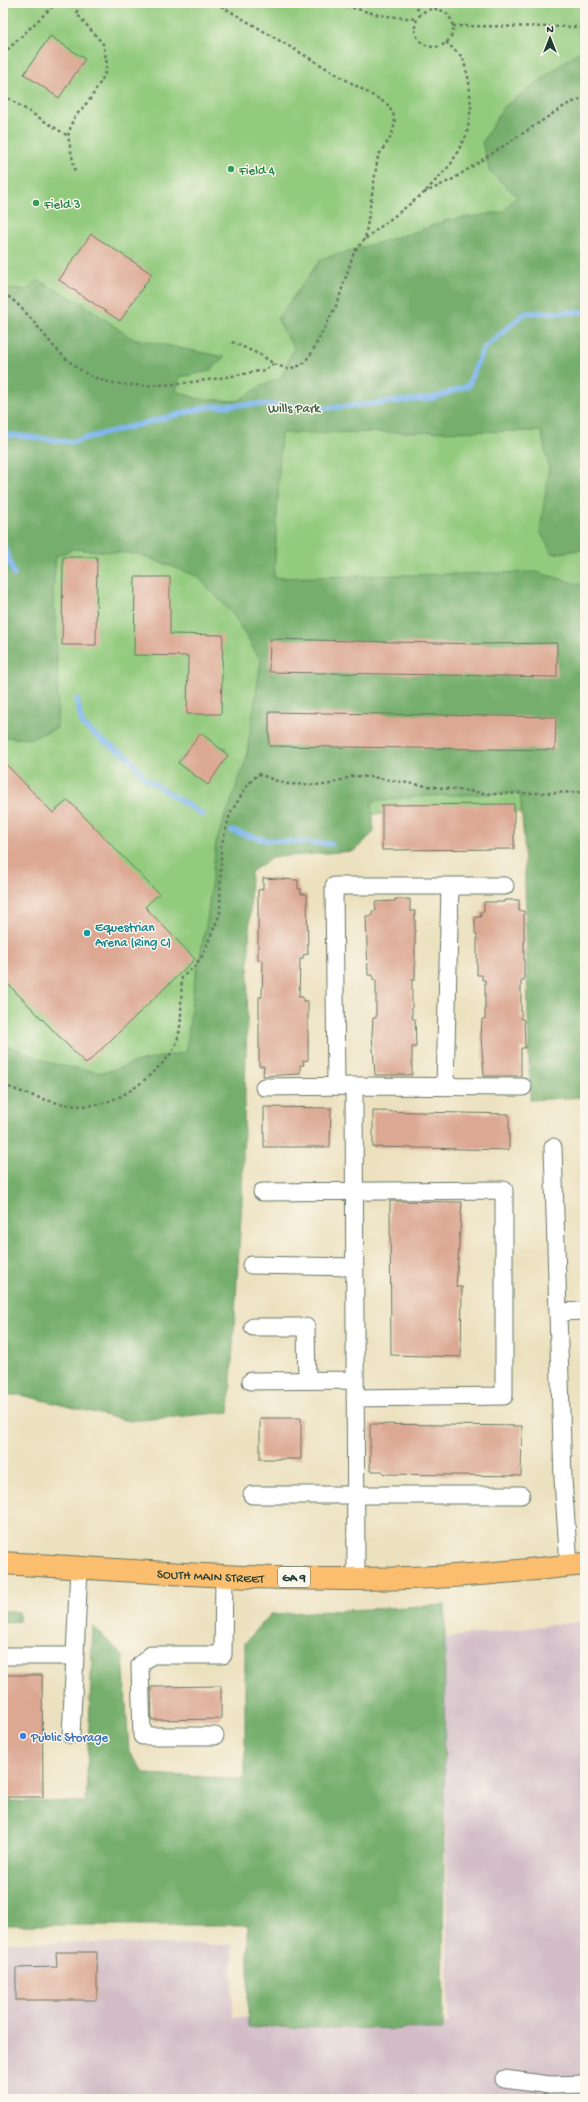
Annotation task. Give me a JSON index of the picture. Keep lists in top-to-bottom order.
{
  "streets": {
    "highway": ["SOUTH MAIN STREET", "GA 9"]
  },
  "parks": ["Wills Park"],
  "places": [
    "Field 4",
    "Field 3",
    "Equestrian Arena (Ring C)",
    "Public Storage"
  ],
  "north": "top"
}
